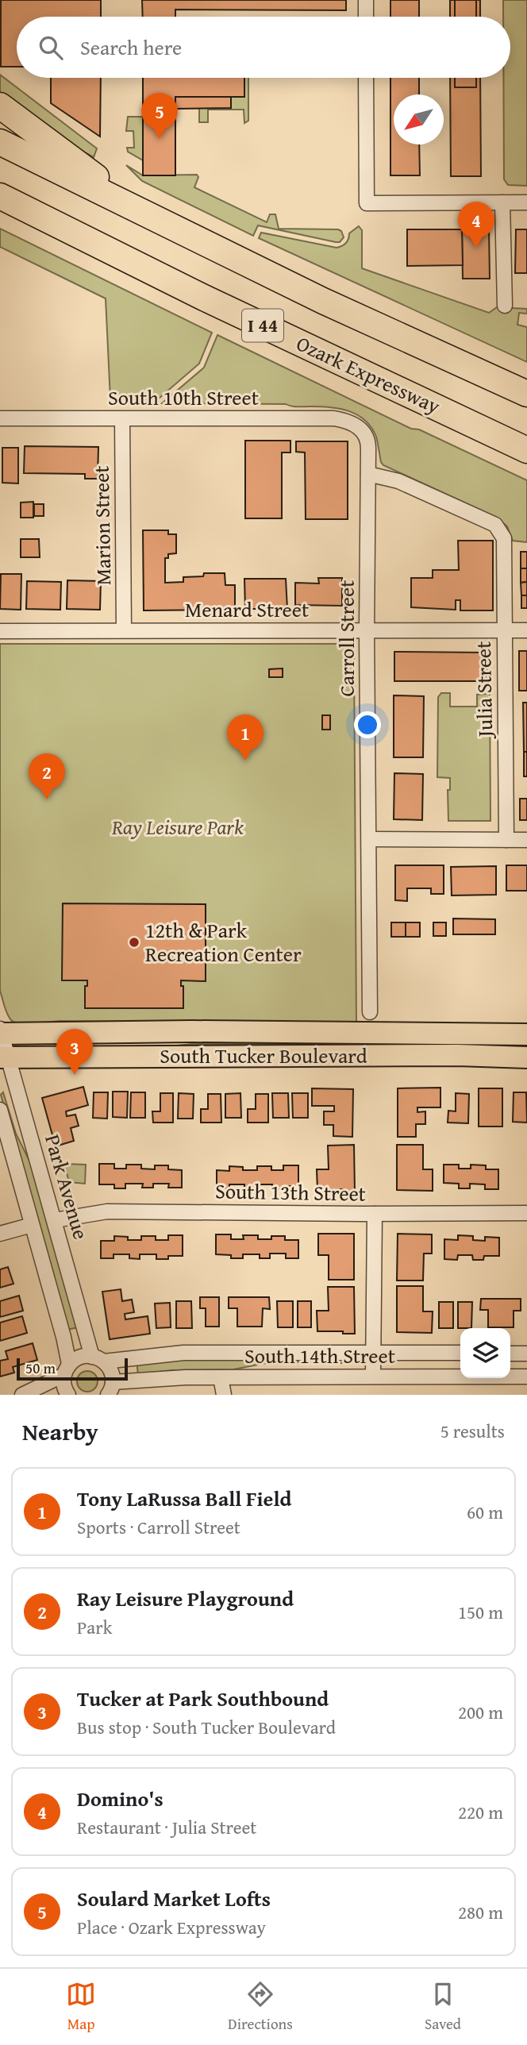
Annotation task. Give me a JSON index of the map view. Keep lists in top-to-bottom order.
{
  "streets": {
    "highway": ["I 44", "Ozark Expressway"],
    "main road": ["South Tucker Boulevard"],
    "street": [
      "South 10th Street",
      "Marion Street",
      "Menard Street",
      "Carroll Street",
      "Julia Street",
      "Park Avenue",
      "South 13th Street",
      "South 14th Street"
    ]
  },
  "crossings": [
    ["South 10th Street", "Marion Street"],
    ["South 10th Street", "Carroll Street"],
    ["Marion Street", "Menard Street"],
    ["Menard Street", "Carroll Street"],
    ["Menard Street", "Julia Street"],
    ["Carroll Street", "Julia Street"],
    ["South Tucker Boulevard", "Park Avenue"],
    ["Park Avenue", "South 13th Street"],
    ["Park Avenue", "South 14th Street"]
  ],
  "parks": ["Ray Leisure Park"],
  "places": ["12th & Park Recreation Center"],
  "scale_bar": "50 m",
  "north": "bottom left",
  "page": {
    "search": "Search here",
    "pins": [
      "5",
      "4",
      "1",
      "2",
      "3"
    ],
    "scale": "50 m",
    "heading": ["Nearby", "5 results"],
    "list": [
      {
        "mark": "1",
        "name": "Tony LaRussa Ball Field",
        "note": "Sports · Carroll Street",
        "value": "60 m"
      },
      {
        "mark": "2",
        "name": "Ray Leisure Playground",
        "note": "Park",
        "value": "150 m"
      },
      {
        "mark": "3",
        "name": "Tucker at Park Southbound",
        "note": "Bus stop · South Tucker Boulevard",
        "value": "200 m"
      },
      {
        "mark": "4",
        "name": "Domino's",
        "note": "Restaurant · Julia Street",
        "value": "220 m"
      },
      {
        "mark": "5",
        "name": "Soulard Market Lofts",
        "note": "Place · Ozark Expressway",
        "value": "280 m"
      }
    ],
    "nav": ["Map", "Directions", "Saved"]
  }
}
